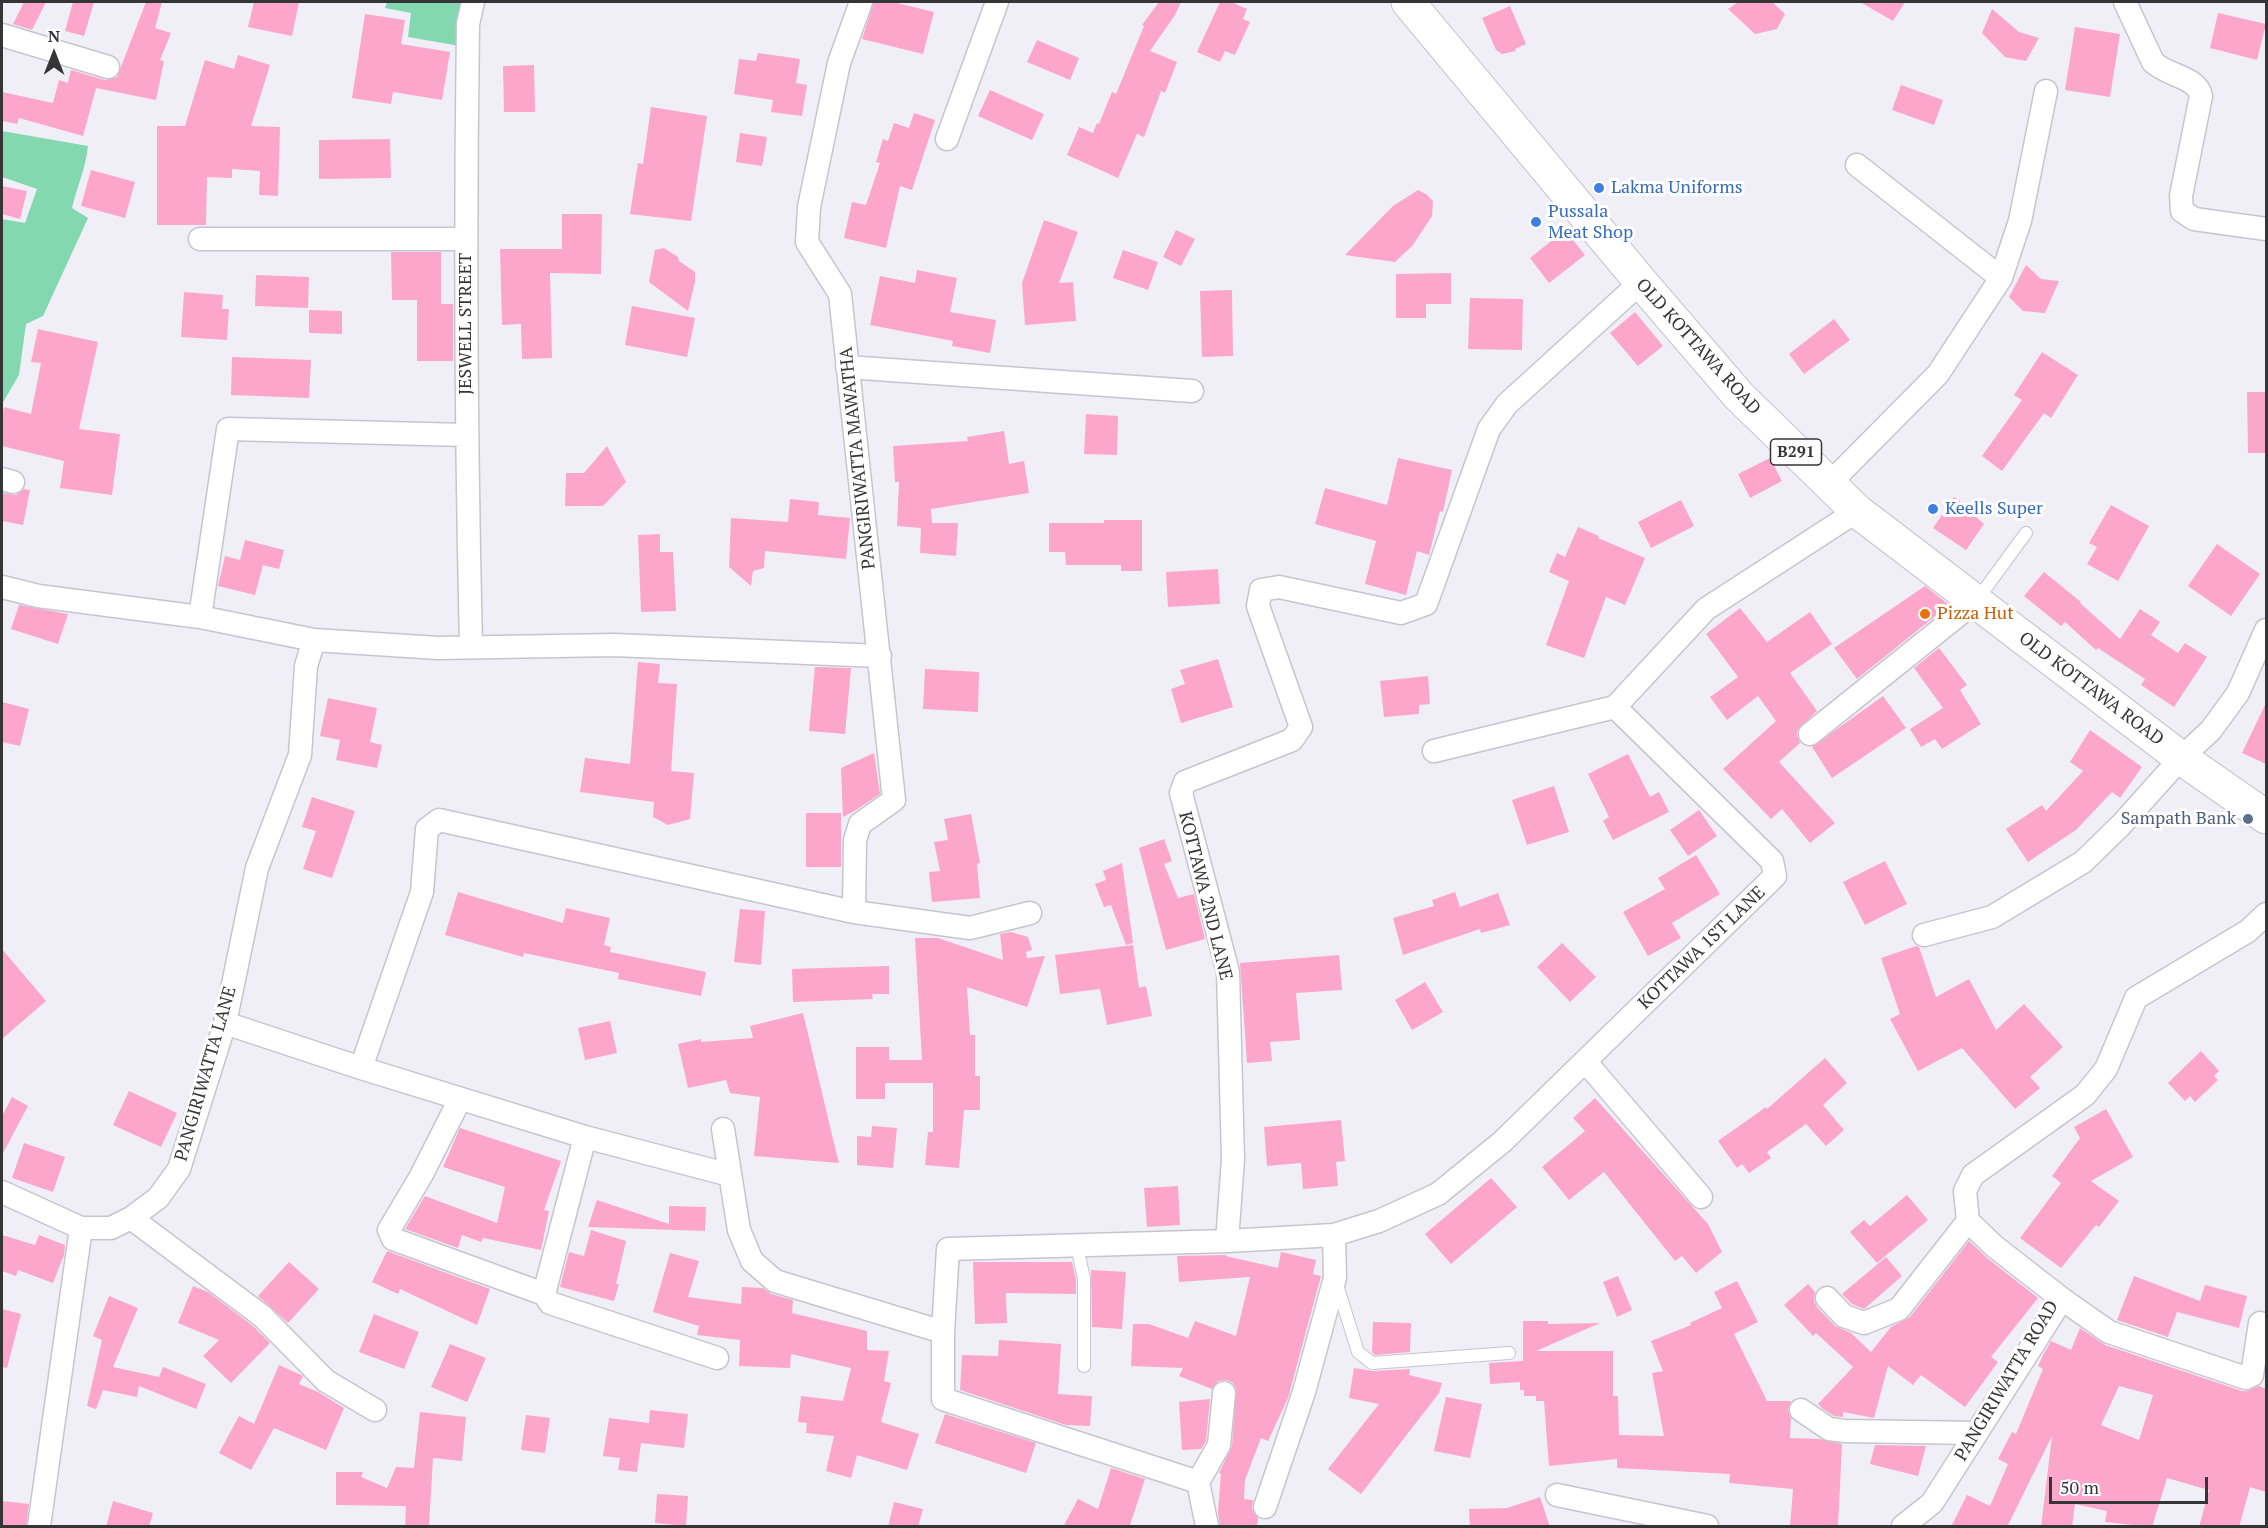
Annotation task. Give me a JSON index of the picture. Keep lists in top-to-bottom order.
{
  "streets": {
    "main road": ["OLD KOTTAWA ROAD", "B291"],
    "street": [
      "JESWELL STREET",
      "PANGIRIWATTA MAWATHA",
      "KOTTAWA 2ND LANE",
      "KOTTAWA 1ST LANE",
      "PANGIRIWATTA LANE",
      "PANGIRIWATTA ROAD"
    ]
  },
  "crossings": [
    ["OLD KOTTAWA ROAD", "KOTTAWA 2ND LANE"],
    ["KOTTAWA 2ND LANE", "KOTTAWA 1ST LANE"]
  ],
  "places": [
    "Lakma Uniforms",
    "Pussala Meat Shop",
    "Keells Super",
    "Pizza Hut",
    "Sampath Bank"
  ],
  "scale_bar": "50 m",
  "north": "top"
}
